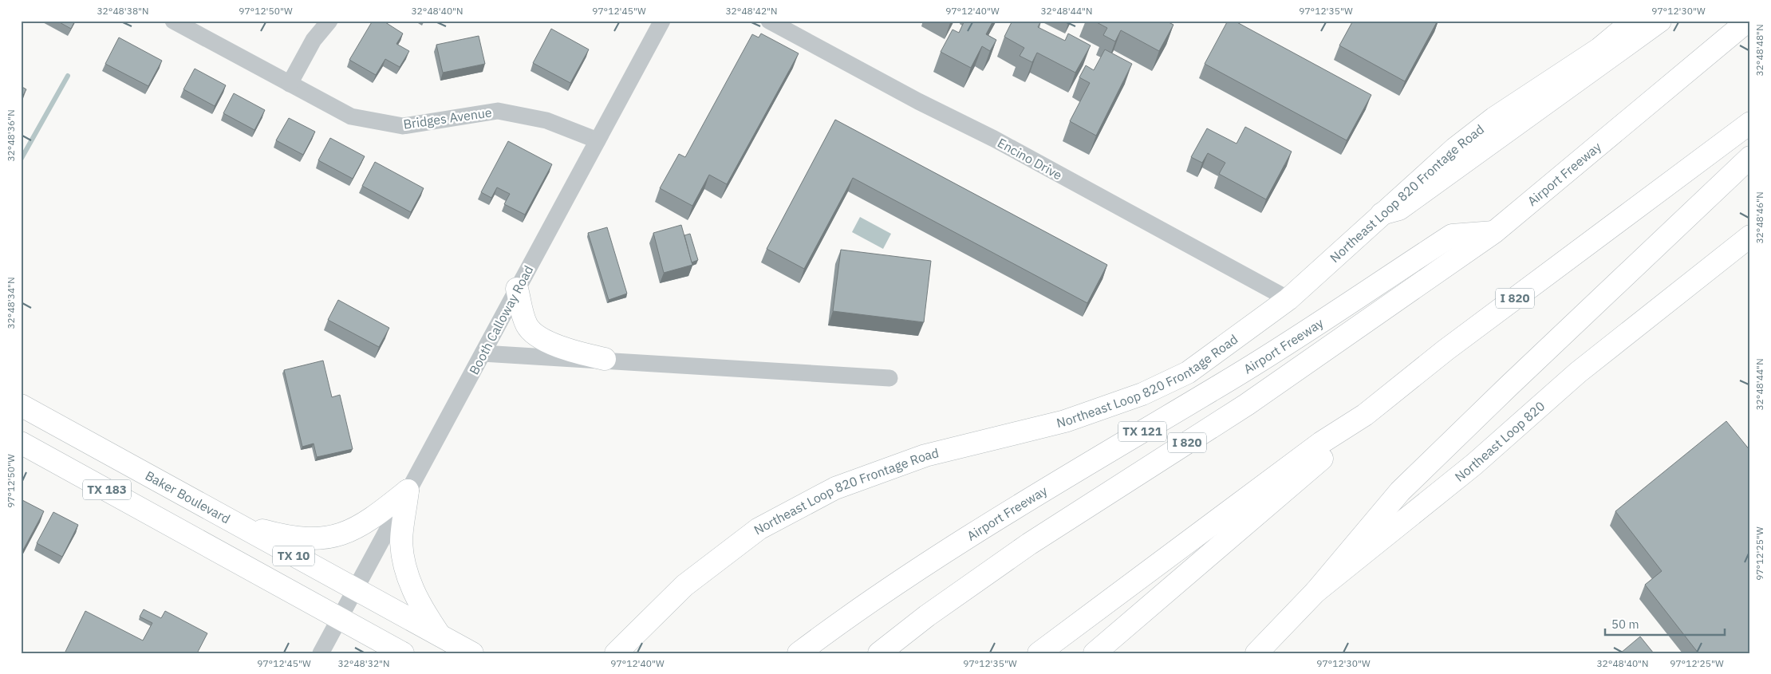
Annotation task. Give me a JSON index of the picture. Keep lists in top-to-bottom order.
{
  "streets": {
    "main road": [
      "Airport Freeway",
      "Northeast Loop 820 Frontage Road",
      "I 820",
      "TX 121",
      "Northeast Loop 820",
      "TX 183",
      "Baker Boulevard",
      "TX 10"
    ],
    "street": ["Bridges Avenue", "Encino Drive", "Booth Calloway Road"]
  },
  "crossings": [
    ["Bridges Avenue", "Booth Calloway Road"],
    ["Encino Drive", "Northeast Loop 820 Frontage Road"],
    ["Airport Freeway", "I 820"],
    ["Booth Calloway Road", "TX 183"],
    ["Booth Calloway Road", "Baker Boulevard"],
    ["Booth Calloway Road", "TX 10"],
    ["Baker Boulevard", "TX 10"]
  ],
  "scale_bar": "50 m",
  "coordinates": [
    "32°48'38\"N",
    "97°12'50\"W",
    "32°48'40\"N",
    "97°12'45\"W",
    "32°48'42\"N",
    "97°12'40\"W",
    "32°48'44\"N",
    "97°12'35\"W",
    "97°12'30\"W",
    "32°48'48\"N",
    "32°48'36\"N",
    "32°48'46\"N",
    "32°48'34\"N",
    "97°12'25\"W",
    "32°48'32\"N"
  ]
}
